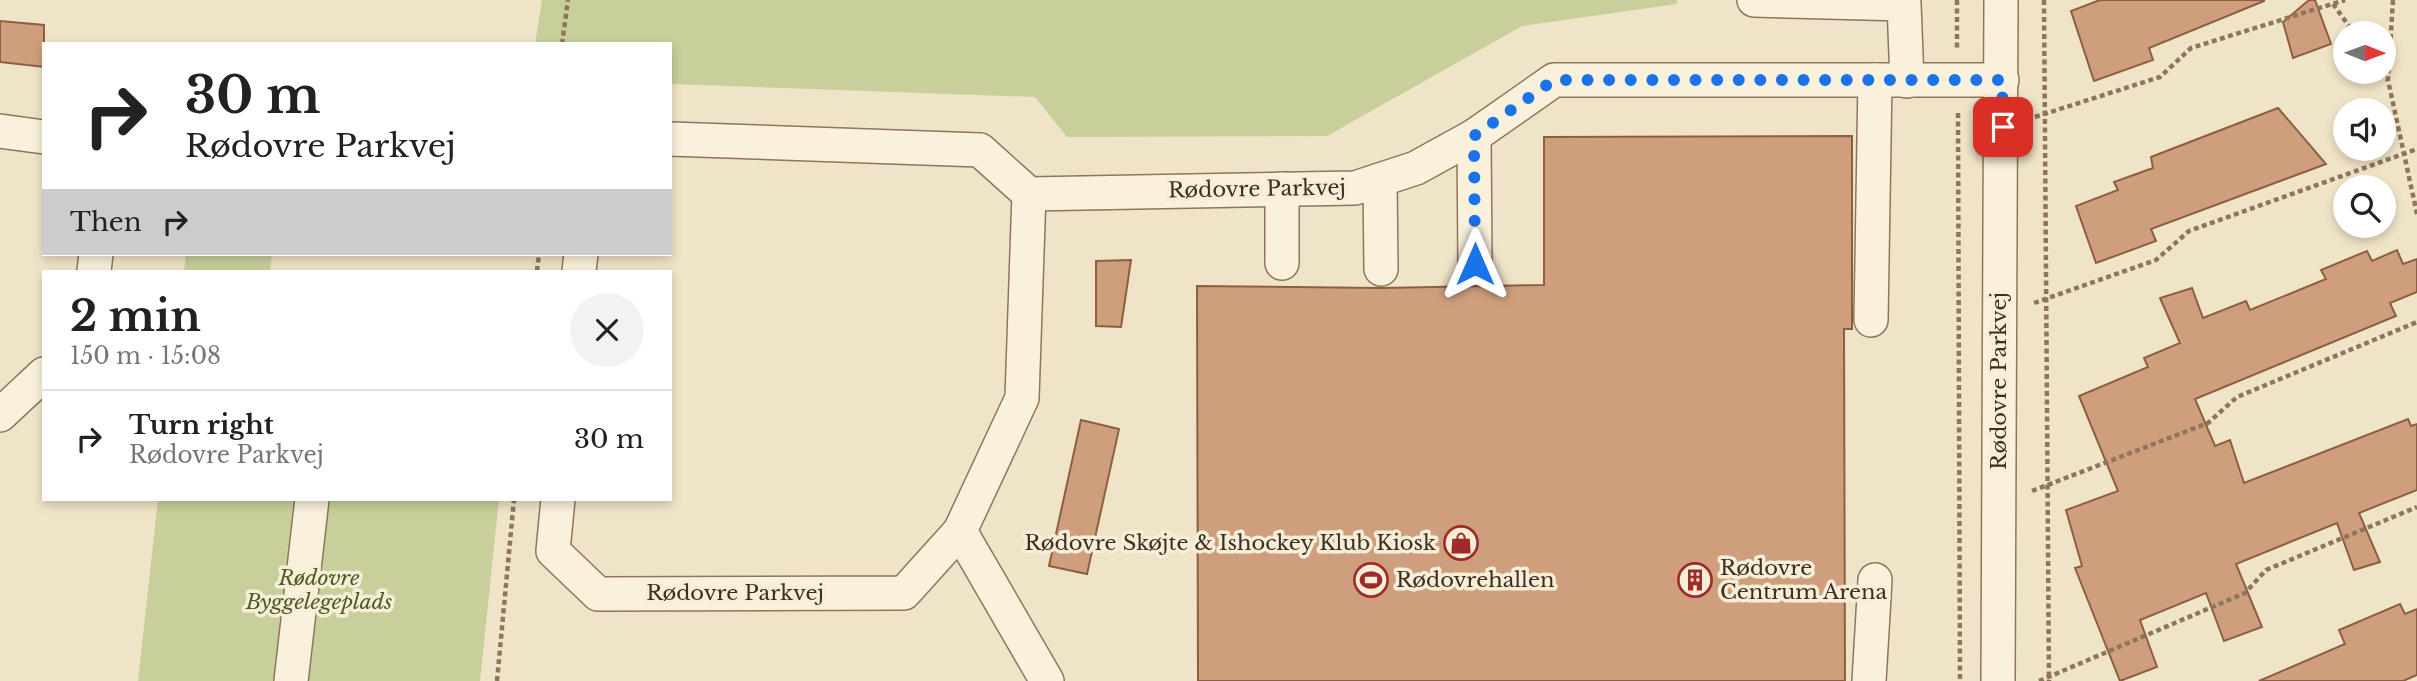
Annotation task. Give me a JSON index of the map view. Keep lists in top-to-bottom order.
{
  "streets": {
    "street": ["Rødovre Parkvej"]
  },
  "parks": ["Rødovre Byggelegeplads"],
  "places": {
    "shop": ["Rødovre Skøjte & Ishockey Klub Kiosk"],
    "sports": ["Rødovrehallen"],
    "building": ["Rødovre Centrum Arena"]
  },
  "north": "right",
  "page": {
    "turn": ["30 m", "Rødovre Parkvej"],
    "then": "Then",
    "heading": ["2 min", "150 m · 15:08"],
    "list": [
      {
        "name": "Turn right",
        "note": "Rødovre Parkvej",
        "value": "30 m"
      }
    ]
  }
}
